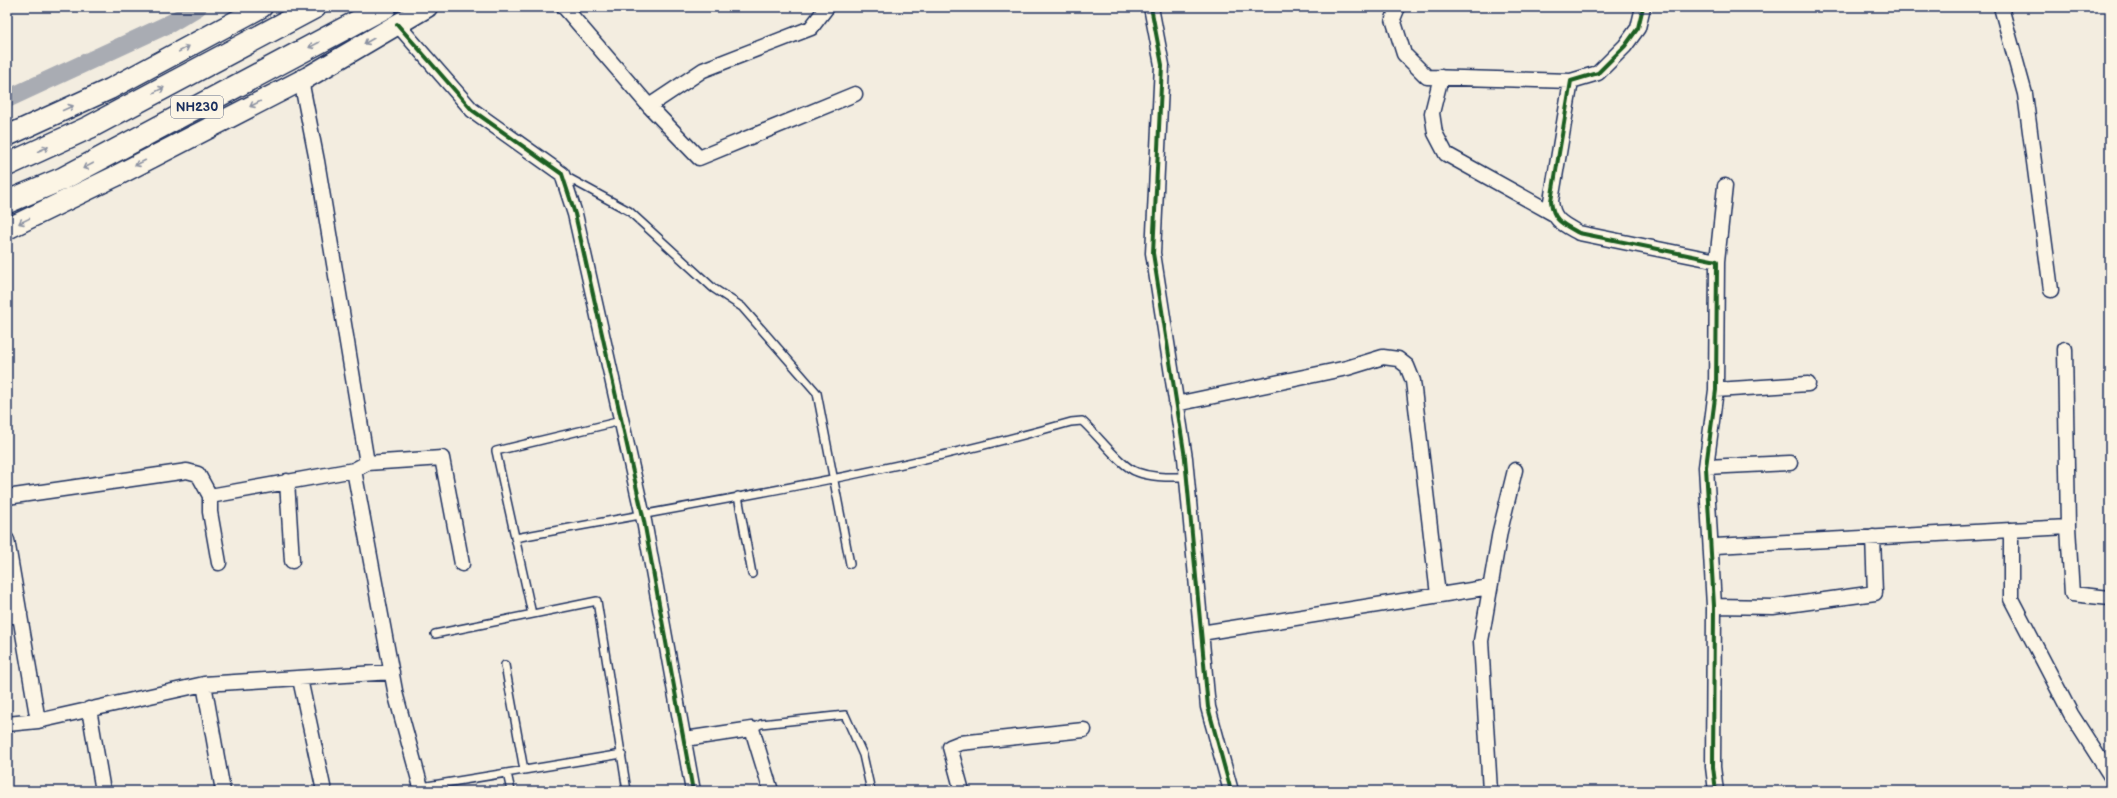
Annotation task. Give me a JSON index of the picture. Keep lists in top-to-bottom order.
{
  "streets": {
    "highway": ["NH230"]
  }
}
